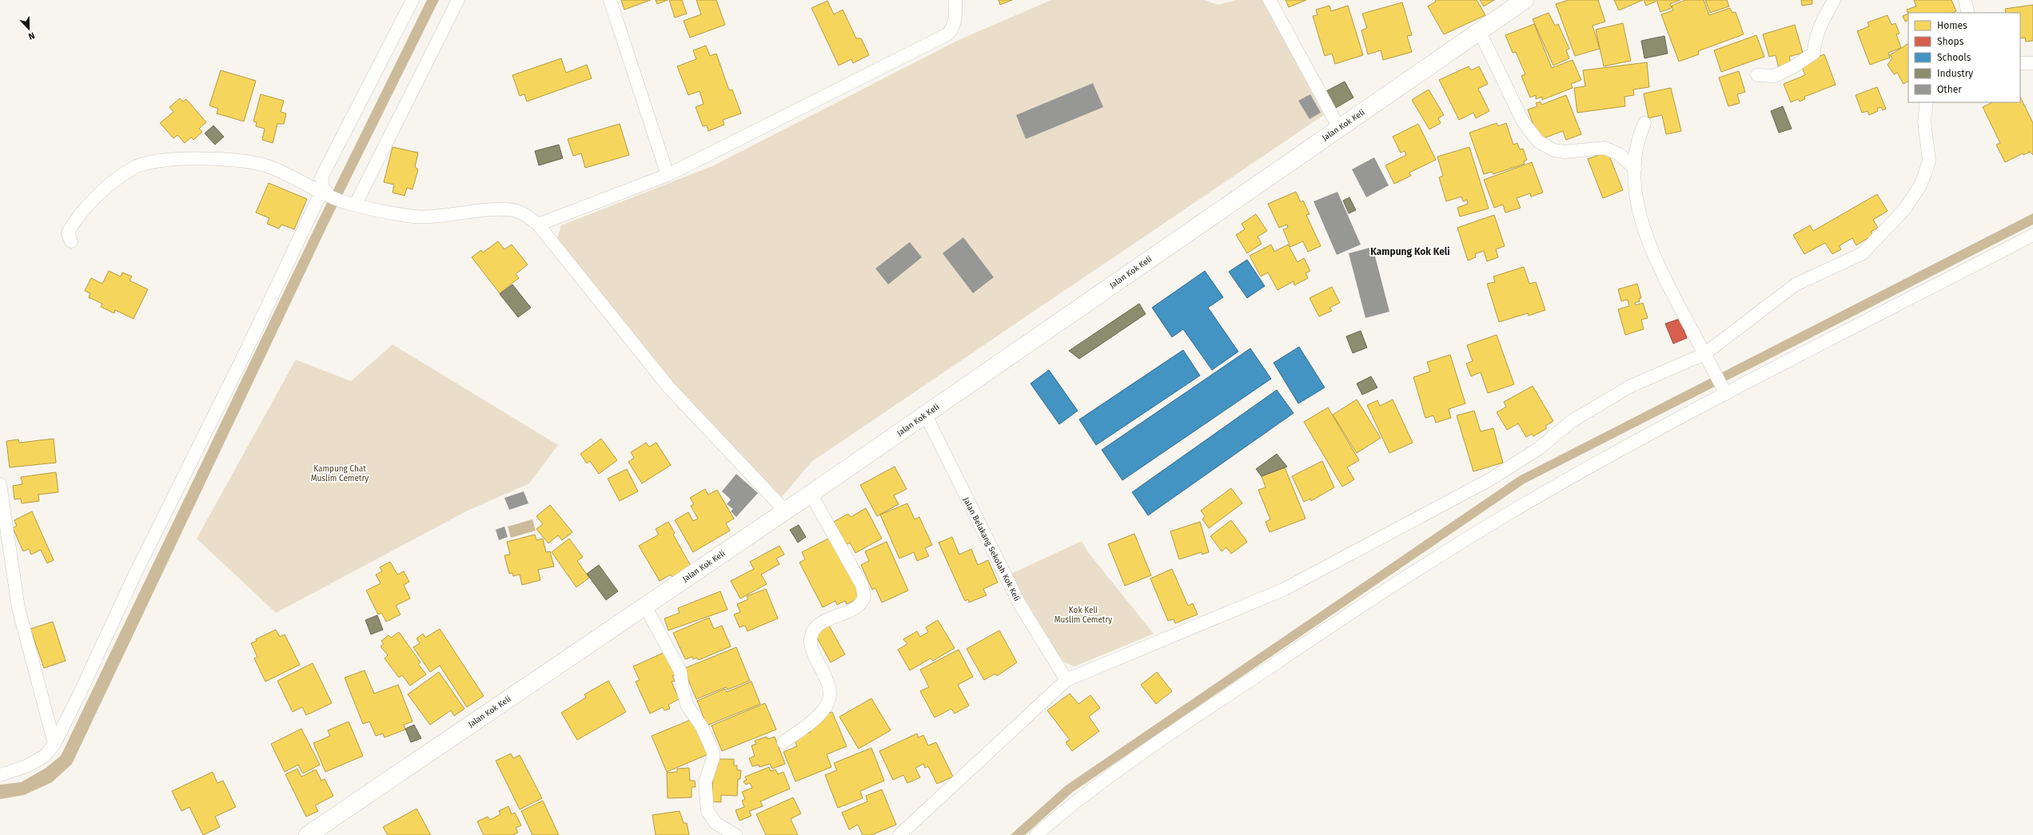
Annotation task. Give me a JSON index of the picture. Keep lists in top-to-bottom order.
{
  "streets": {
    "street": ["Jalan Kok Keli", "Jalan Belakang Sekolah Kok Keli"]
  },
  "crossings": [
    ["Jalan Kok Keli", "Jalan Belakang Sekolah Kok Keli"]
  ],
  "districts": ["Kampung Kok Keli"],
  "parks": ["Kampung Chat Muslim Cemetry", "Kok Keli Muslim Cemetry"],
  "legend": [
    "Homes",
    "Shops",
    "Schools",
    "Industry",
    "Other"
  ],
  "north": "bottom"
}
